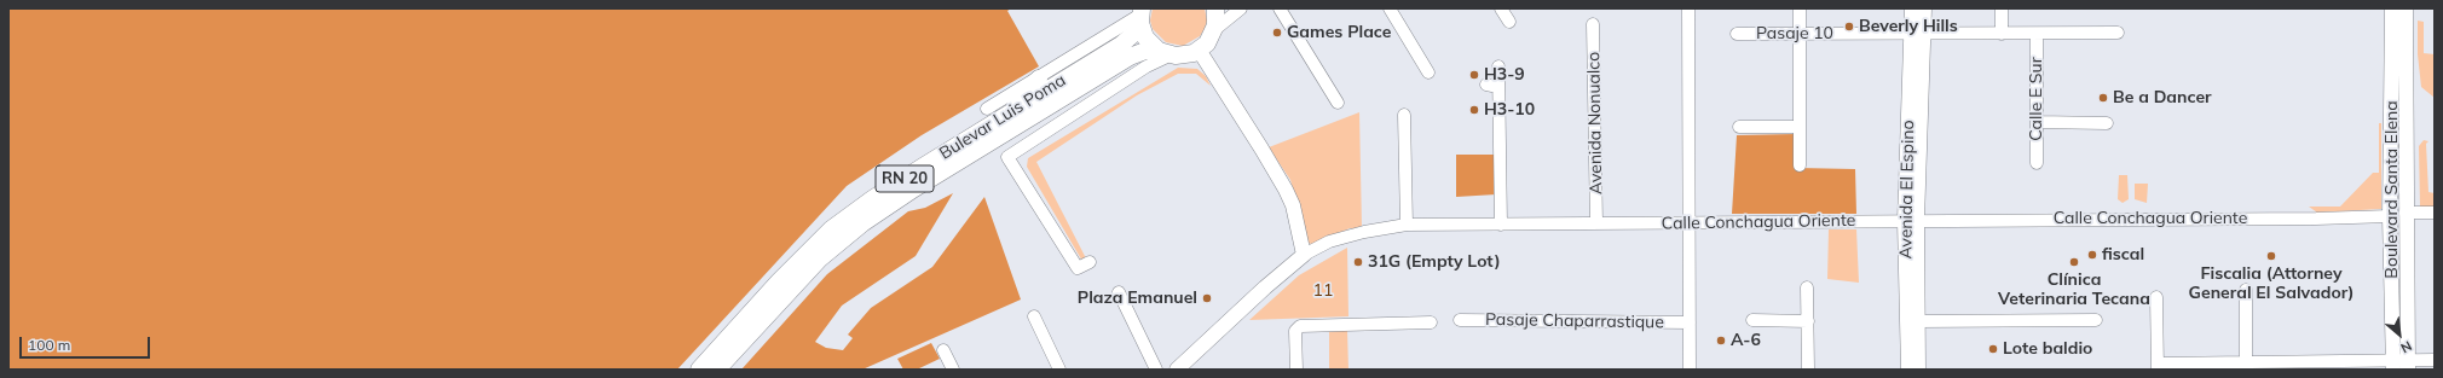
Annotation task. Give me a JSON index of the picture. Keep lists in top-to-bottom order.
{
  "streets": {
    "highway": ["Bulevar Luis Poma", "RN 20"],
    "main road": ["Avenida El Espino", "Boulevard Santa Elena", "Calle Conchagua Oriente"],
    "street": [
      "Pasaje 10",
      "Calle E Sur",
      "Avenida Nonualco",
      "Pasaje Chaparrastique"
    ]
  },
  "crossings": [
    ["Pasaje 10", "Calle E Sur"],
    ["Pasaje 10", "Avenida El Espino"],
    ["Bulevar Luis Poma", "RN 20"],
    ["Avenida Nonualco", "Calle Conchagua Oriente"],
    ["Avenida El Espino", "Calle Conchagua Oriente"],
    ["Boulevard Santa Elena", "Calle Conchagua Oriente"]
  ],
  "parks": ["11"],
  "places": [
    "Beverly Hills",
    "Games Place",
    "H3-9",
    "Be a Dancer",
    "H3-10",
    "fiscal",
    "Fiscalia (Attorney General El Salvador)",
    "31G (Empty Lot)",
    "Clínica Veterinaria Tecana",
    "Plaza Emanuel",
    "A-6",
    "Lote baldio"
  ],
  "scale_bar": "100 m",
  "north": "bottom right"
}
